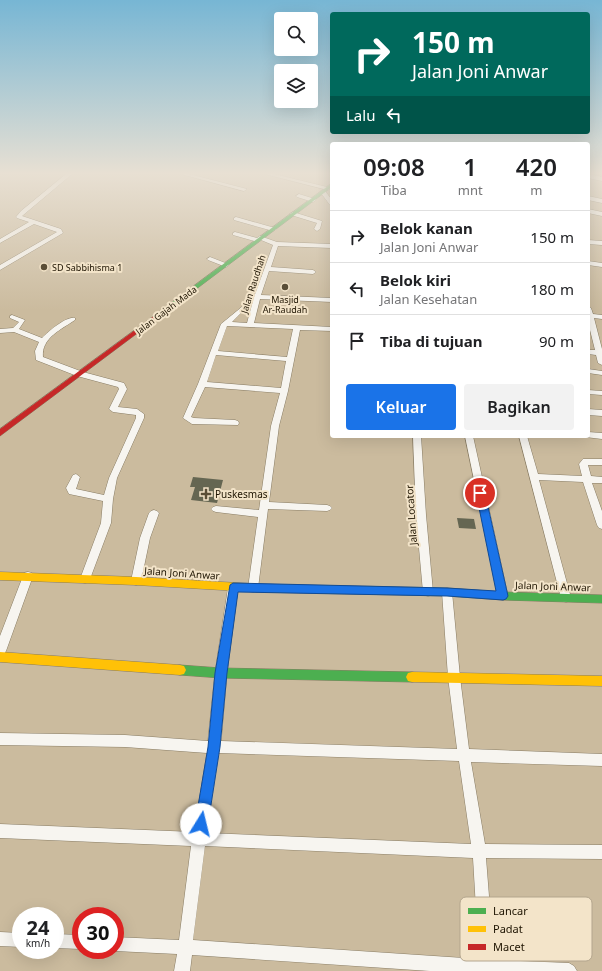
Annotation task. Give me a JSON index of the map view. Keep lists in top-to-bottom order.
{
  "streets": {
    "main road": ["Jalan Gajah Mada", "Jalan Joni Anwar"],
    "street": ["Jalan Raudhah", "Jalan Locator"]
  },
  "crossings": [
    ["Jalan Locator", "Jalan Joni Anwar"]
  ],
  "places": {
    "other": ["SD Sabbihisma 1", "Masjid Ar-Raudah"],
    "health": ["Puskesmas"]
  },
  "legend": ["Lancar", "Padat", "Macet"],
  "page": {
    "turn": ["150 m", "Jalan Joni Anwar"],
    "then": "Lalu",
    "eta": [
      "09:08",
      "Tiba",
      "1",
      "mnt",
      "420",
      "m"
    ],
    "list": [
      {
        "name": "Belok kanan",
        "note": "Jalan Joni Anwar",
        "value": "150 m"
      },
      {
        "name": "Belok kiri",
        "note": "Jalan Kesehatan",
        "value": "180 m"
      },
      {
        "name": "Tiba di tujuan",
        "value": "90 m"
      }
    ],
    "buttons": ["Keluar", "Bagikan"],
    "speed": "24 km/h",
    "limit": "30"
  }
}
